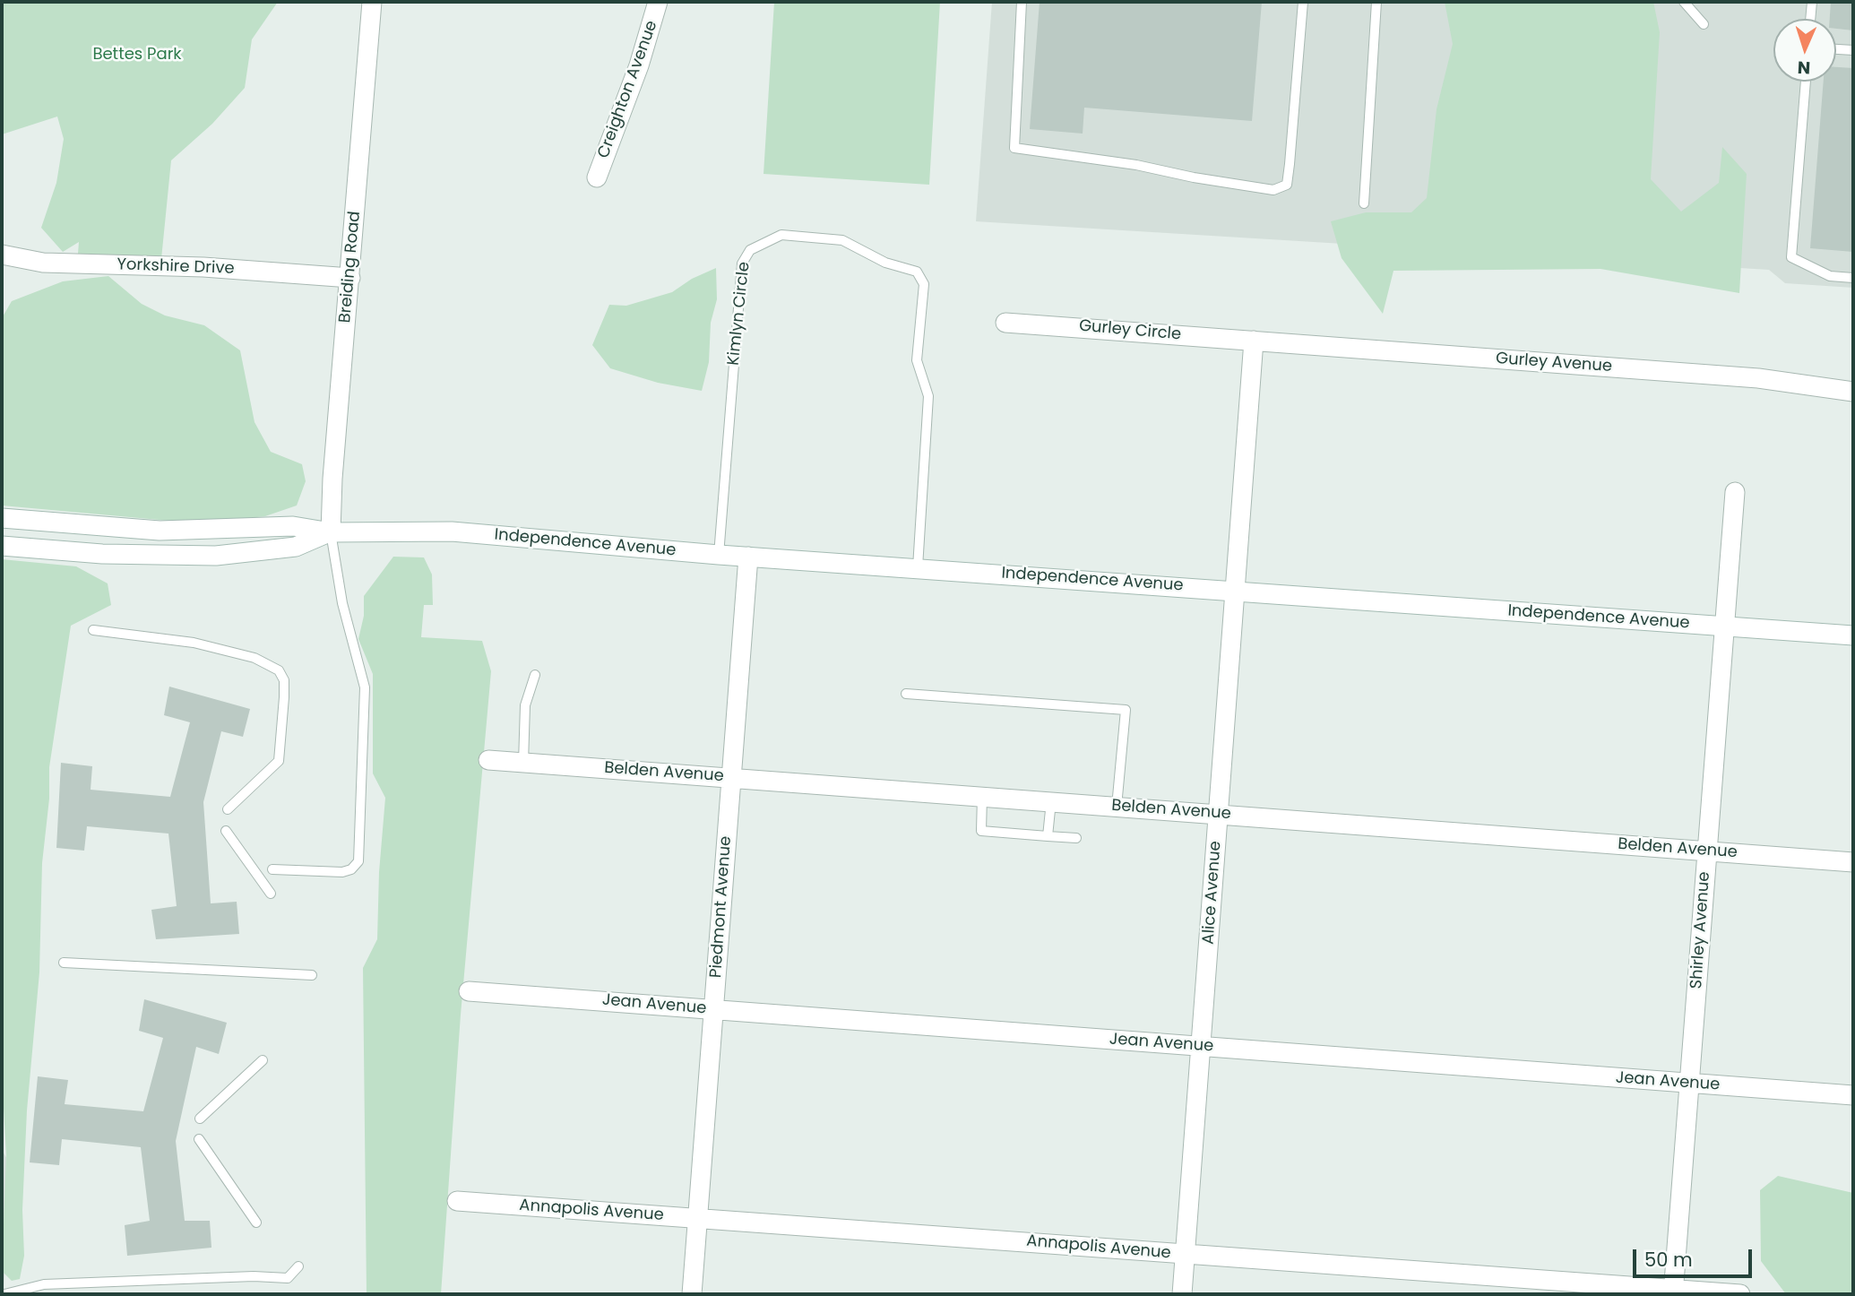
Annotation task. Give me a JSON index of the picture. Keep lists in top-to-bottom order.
{
  "streets": {
    "street": [
      "Creighton Avenue",
      "Yorkshire Drive",
      "Breiding Road",
      "Gurley Circle",
      "Gurley Avenue",
      "Independence Avenue",
      "Belden Avenue",
      "Alice Avenue",
      "Piedmont Avenue",
      "Shirley Avenue",
      "Jean Avenue",
      "Annapolis Avenue"
    ],
    "lane": ["Kimlyn Circle"]
  },
  "crossings": [
    ["Yorkshire Drive", "Breiding Road"],
    ["Breiding Road", "Independence Avenue"],
    ["Kimlyn Circle", "Independence Avenue"],
    ["Gurley Circle", "Gurley Avenue"],
    ["Gurley Circle", "Alice Avenue"],
    ["Gurley Avenue", "Alice Avenue"],
    ["Independence Avenue", "Alice Avenue"],
    ["Independence Avenue", "Piedmont Avenue"],
    ["Independence Avenue", "Shirley Avenue"],
    ["Belden Avenue", "Alice Avenue"],
    ["Belden Avenue", "Piedmont Avenue"],
    ["Belden Avenue", "Shirley Avenue"],
    ["Alice Avenue", "Jean Avenue"],
    ["Alice Avenue", "Annapolis Avenue"],
    ["Piedmont Avenue", "Jean Avenue"],
    ["Piedmont Avenue", "Annapolis Avenue"],
    ["Shirley Avenue", "Jean Avenue"],
    ["Shirley Avenue", "Annapolis Avenue"]
  ],
  "parks": ["Bettes Park"],
  "scale_bar": "50 m",
  "north": "bottom"
}
